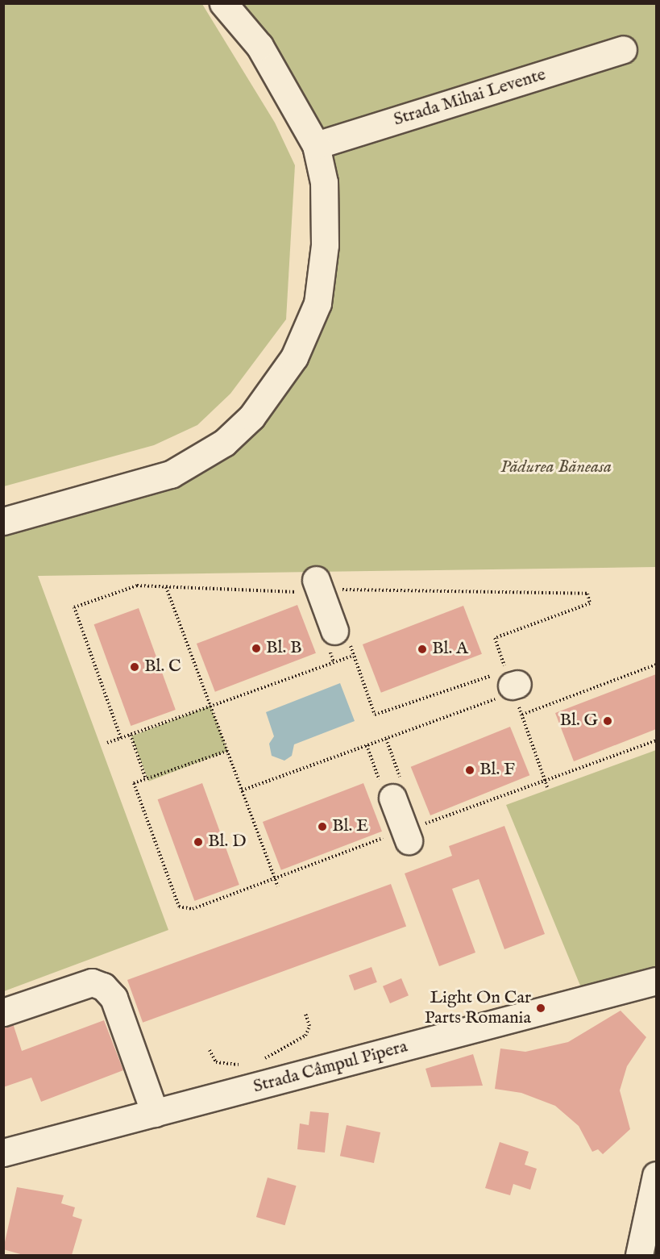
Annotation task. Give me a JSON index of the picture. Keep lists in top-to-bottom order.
{
  "streets": {
    "street": ["Strada Mihai Levente", "Strada Câmpul Pipera"]
  },
  "parks": ["Pădurea Băneasa"],
  "places": [
    "Bl. B",
    "Bl. A",
    "Bl. C",
    "Bl. G",
    "Bl. F",
    "Bl. E",
    "Bl. D",
    "Light On Car Parts Romania"
  ]
}
